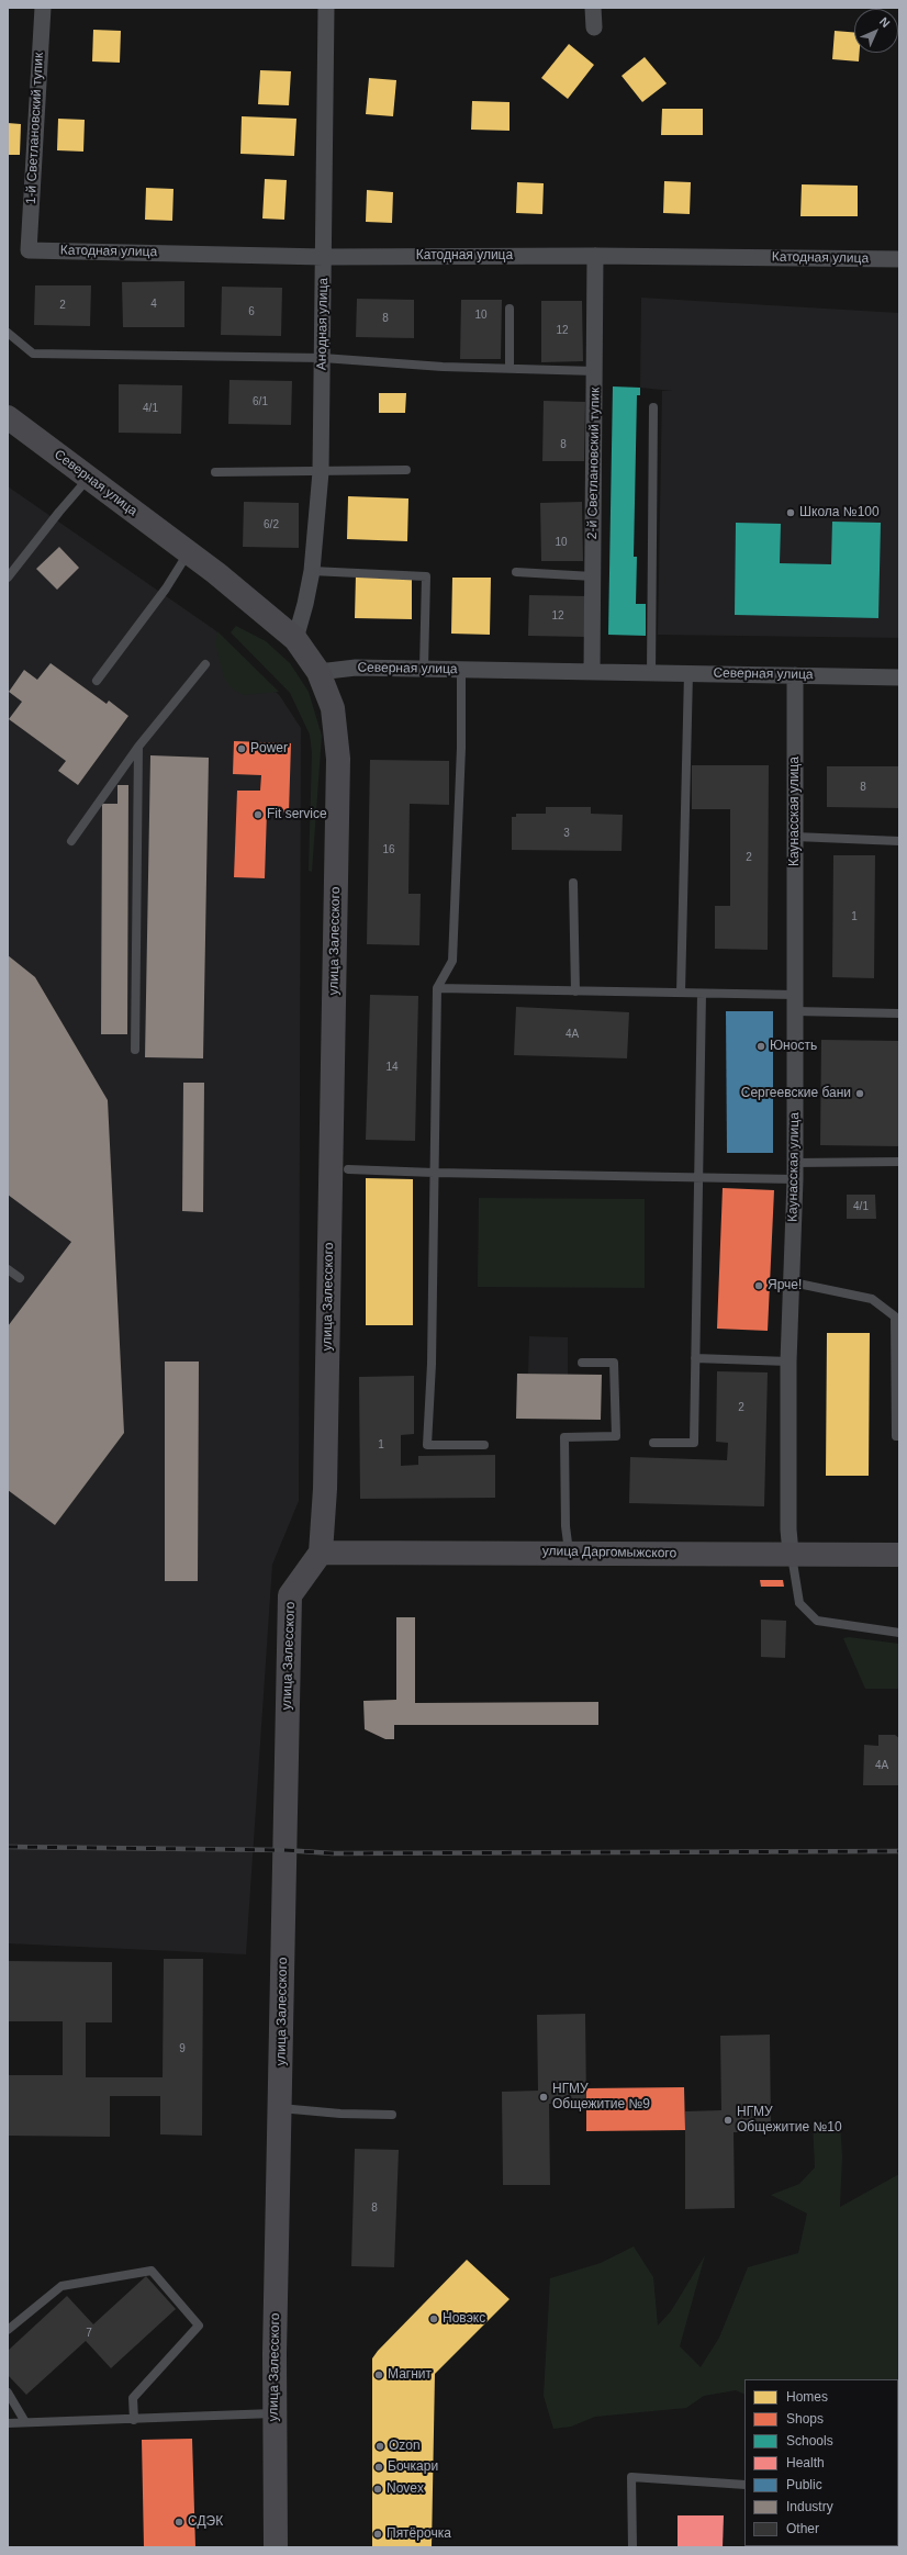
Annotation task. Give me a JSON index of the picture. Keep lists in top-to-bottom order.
{
  "streets": {
    "main road": ["Северная улица", "улица Залесского", "улица Даргомыжского"],
    "street": [
      "1-й Светлановский тупик",
      "Катодная улица",
      "Анодная улица",
      "2-й Светлановский тупик",
      "Каунасская улица"
    ]
  },
  "crossings": [
    ["1-й Светлановский тупик", "Катодная улица"],
    ["Катодная улица", "Анодная улица"],
    ["Катодная улица", "2-й Светлановский тупик"],
    ["Анодная улица", "Северная улица"],
    ["2-й Светлановский тупик", "Северная улица"],
    ["Северная улица", "Каунасская улица"],
    ["Северная улица", "улица Залесского"],
    ["Каунасская улица", "улица Даргомыжского"],
    ["улица Залесского", "улица Даргомыжского"]
  ],
  "places": [
    "Школа №100",
    "Power",
    "Fit service",
    "Юность",
    "Сергеевские бани",
    "Ярче!",
    "НГМУ Общежитие №9",
    "НГМУ Общежитие №10",
    "Новэкс",
    "Магнит",
    "Ozon",
    "Бочкари",
    "Novex",
    "СДЭК",
    "Пятёрочка"
  ],
  "house_numbers": [
    "4",
    "2",
    "6",
    "10",
    "8",
    "12",
    "6/1",
    "4/1",
    "8",
    "6/2",
    "10",
    "12",
    "8",
    "3",
    "16",
    "2",
    "1",
    "4А",
    "14",
    "4/1",
    "2",
    "1",
    "4А",
    "9",
    "8",
    "7"
  ],
  "legend": [
    "Homes",
    "Shops",
    "Schools",
    "Health",
    "Public",
    "Industry",
    "Other"
  ],
  "north": "top right"
}
